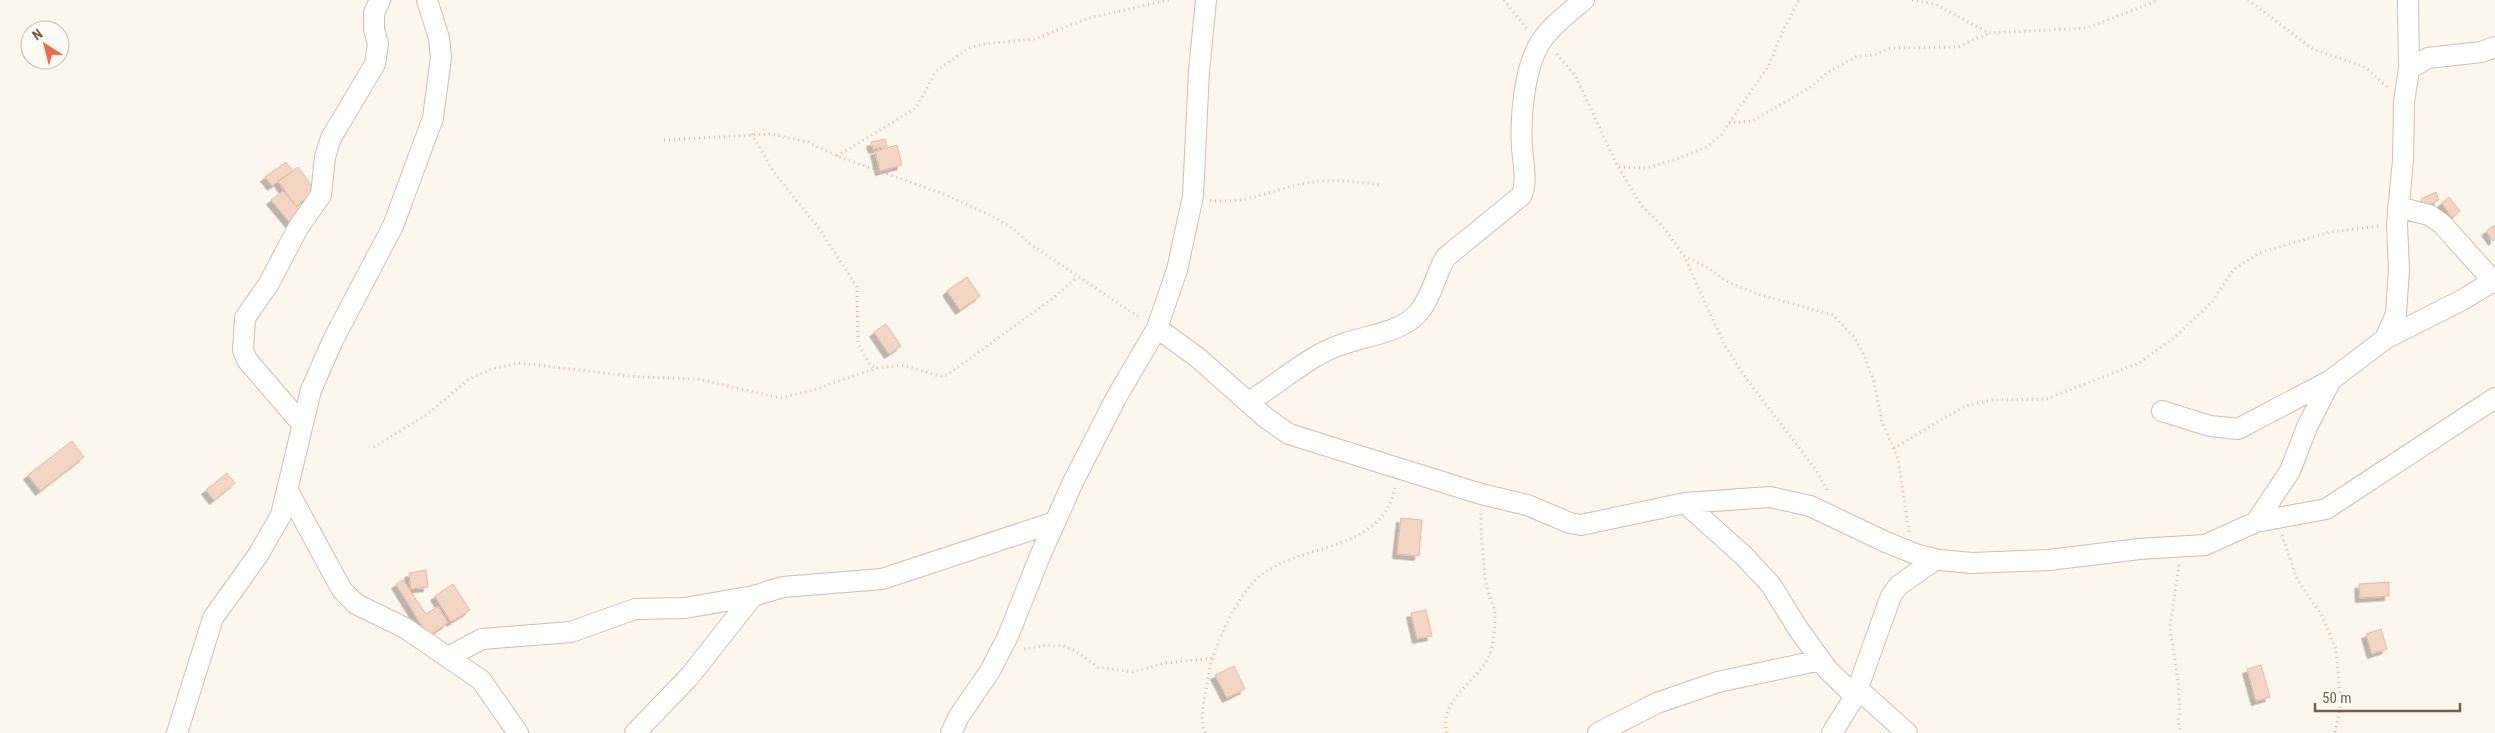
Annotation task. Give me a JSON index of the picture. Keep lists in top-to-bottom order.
{
  "scale_bar": "50 m",
  "north": "top left"
}
